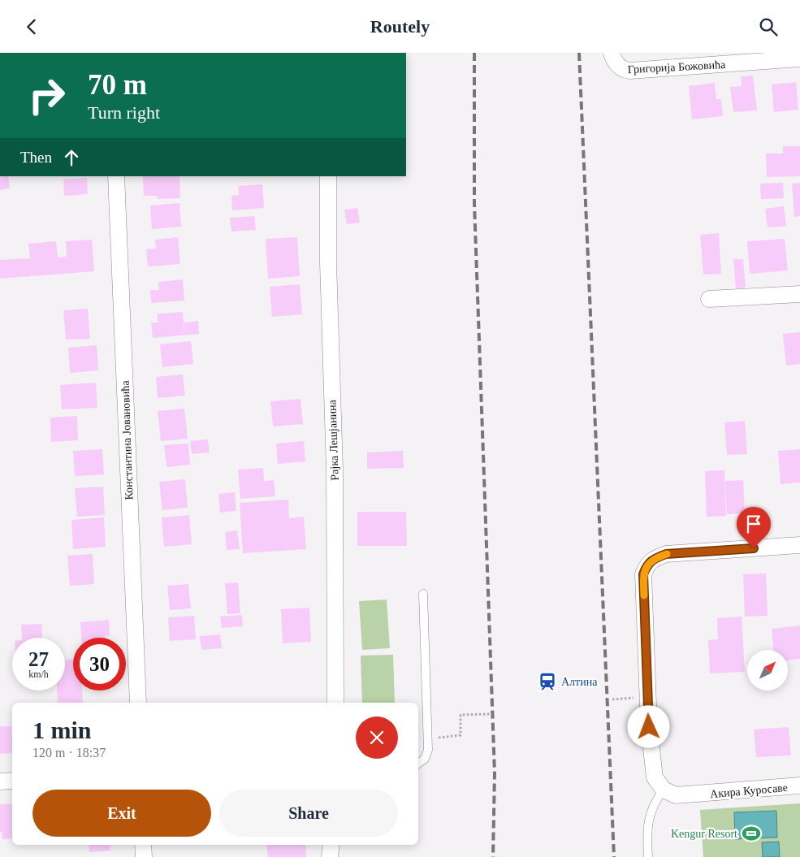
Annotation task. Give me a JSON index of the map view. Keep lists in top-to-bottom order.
{
  "streets": {
    "street": [
      "Григорија Божовића",
      "Константина Јовановића",
      "Рајка Лешјанина",
      "Акира Куросаве"
    ]
  },
  "places": {
    "station": ["Алтина"],
    "sports": ["Kengur Resort"]
  },
  "north": "top right",
  "page": {
    "header": "Routely",
    "turn": ["70 m", "Turn right"],
    "then": "Then",
    "speed": "27 km/h",
    "limit": "30",
    "heading": ["1 min", "120 m · 18:37"],
    "buttons": ["Exit", "Share"]
  }
}
